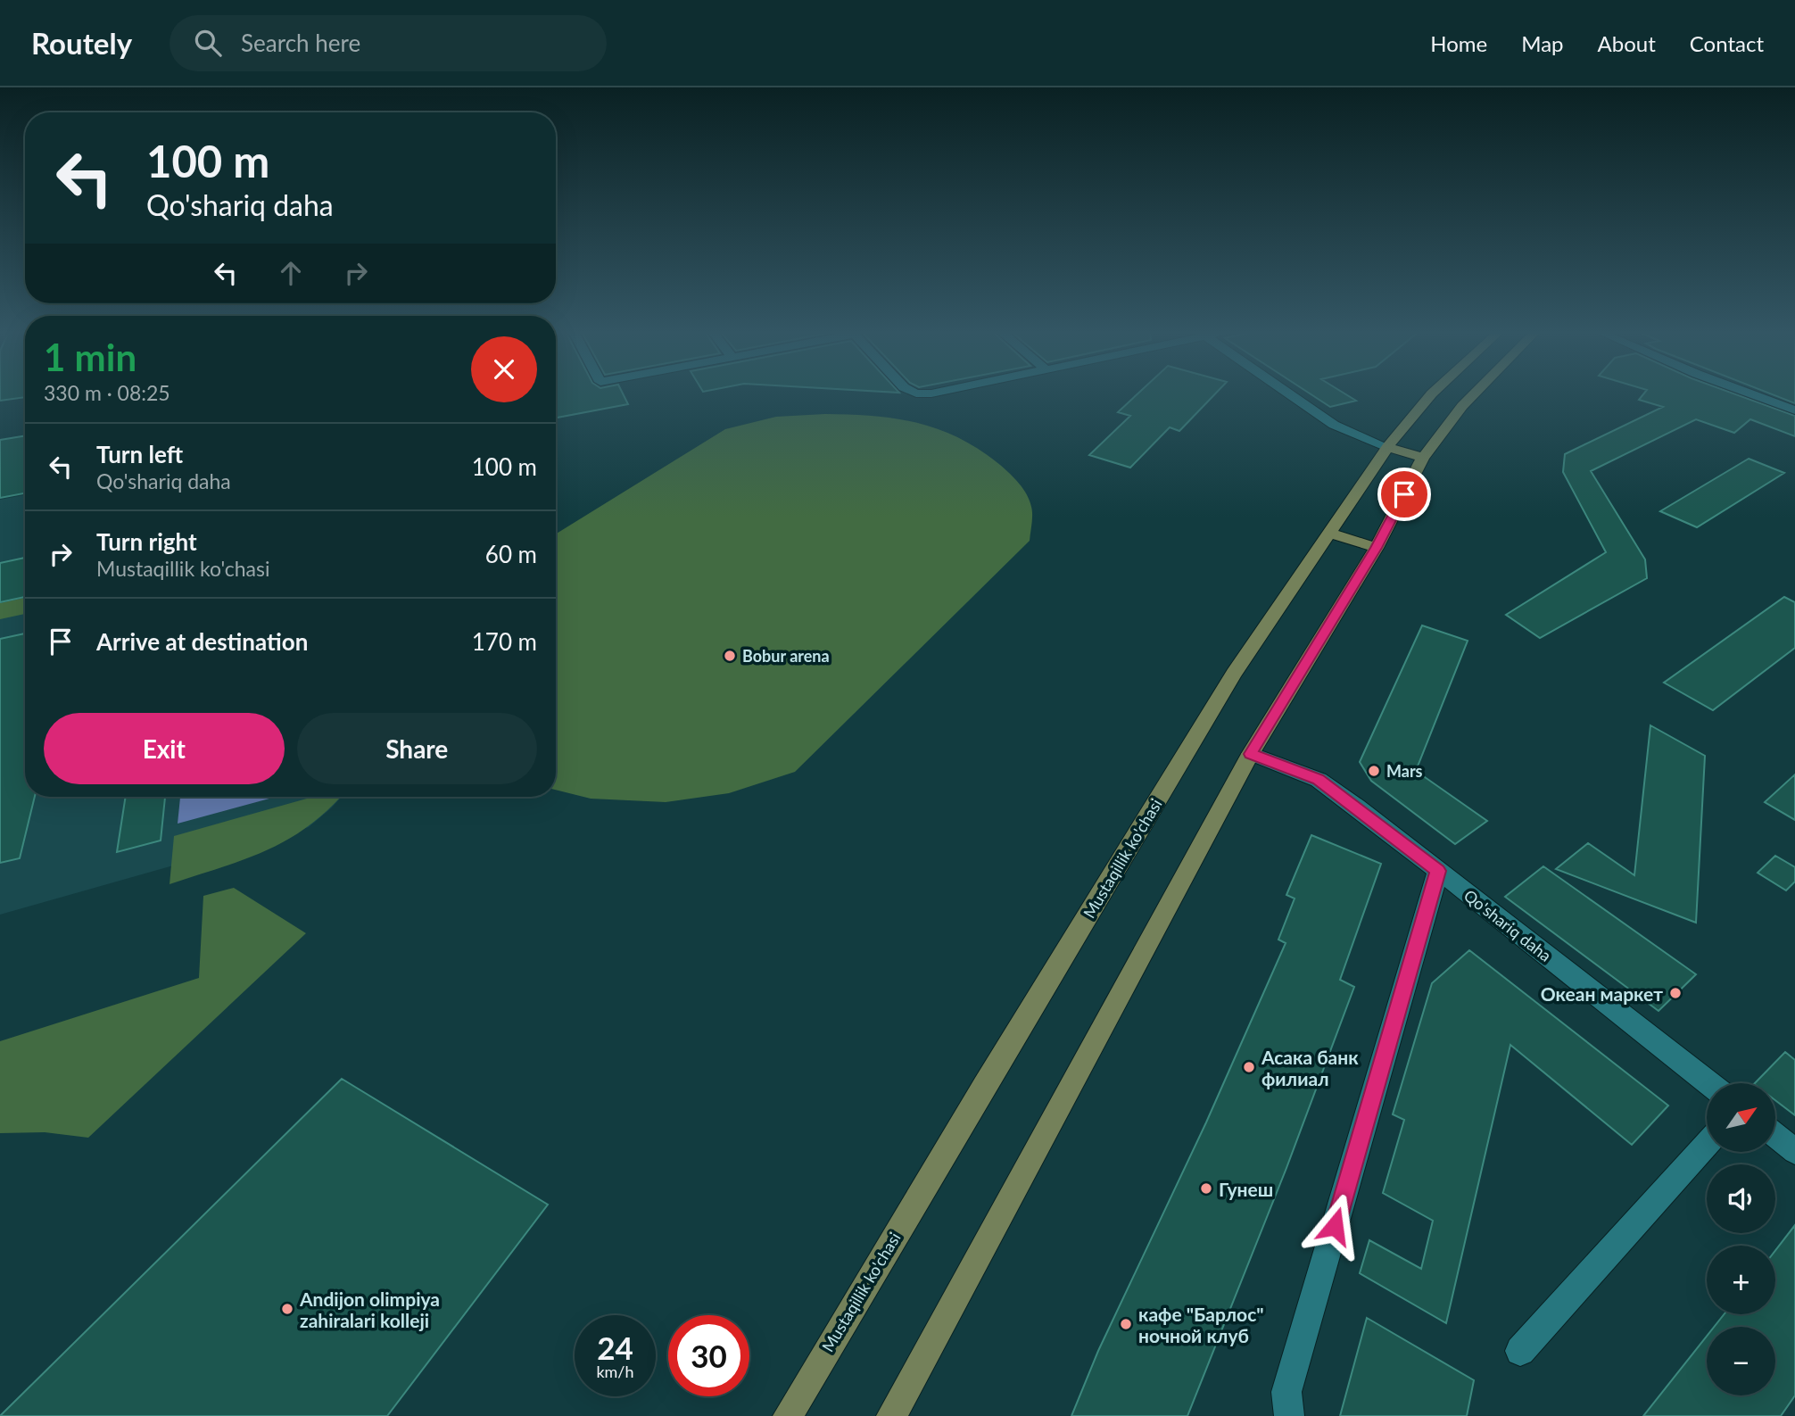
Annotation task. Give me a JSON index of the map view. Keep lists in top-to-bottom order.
{
  "streets": {
    "main road": ["Mustaqillik ko'chasi"],
    "street": ["Qo'shariq daha"]
  },
  "places": [
    "Bobur arena",
    "Mars",
    "Океан маркет",
    "Асака банк филиал",
    "Гунеш",
    "Andijon olimpiya zahiralari kolleji",
    "кафе \"Барлос\" ночной клуб"
  ],
  "north": "top right",
  "page": {
    "header": "Routely",
    "search": "Search here",
    "nav": [
      "Home",
      "Map",
      "About",
      "Contact"
    ],
    "turn": ["100 m", "Qo'shariq daha"],
    "heading": ["1 min", "330 m · 08:25"],
    "list": [
      {
        "name": "Turn left",
        "note": "Qo'shariq daha",
        "value": "100 m"
      },
      {
        "name": "Turn right",
        "note": "Mustaqillik ko'chasi",
        "value": "60 m"
      },
      {
        "name": "Arrive at destination",
        "value": "170 m"
      }
    ],
    "buttons": ["Exit", "Share"],
    "map_buttons": ["+", "−"],
    "speed": "24 km/h",
    "limit": "30"
  }
}
